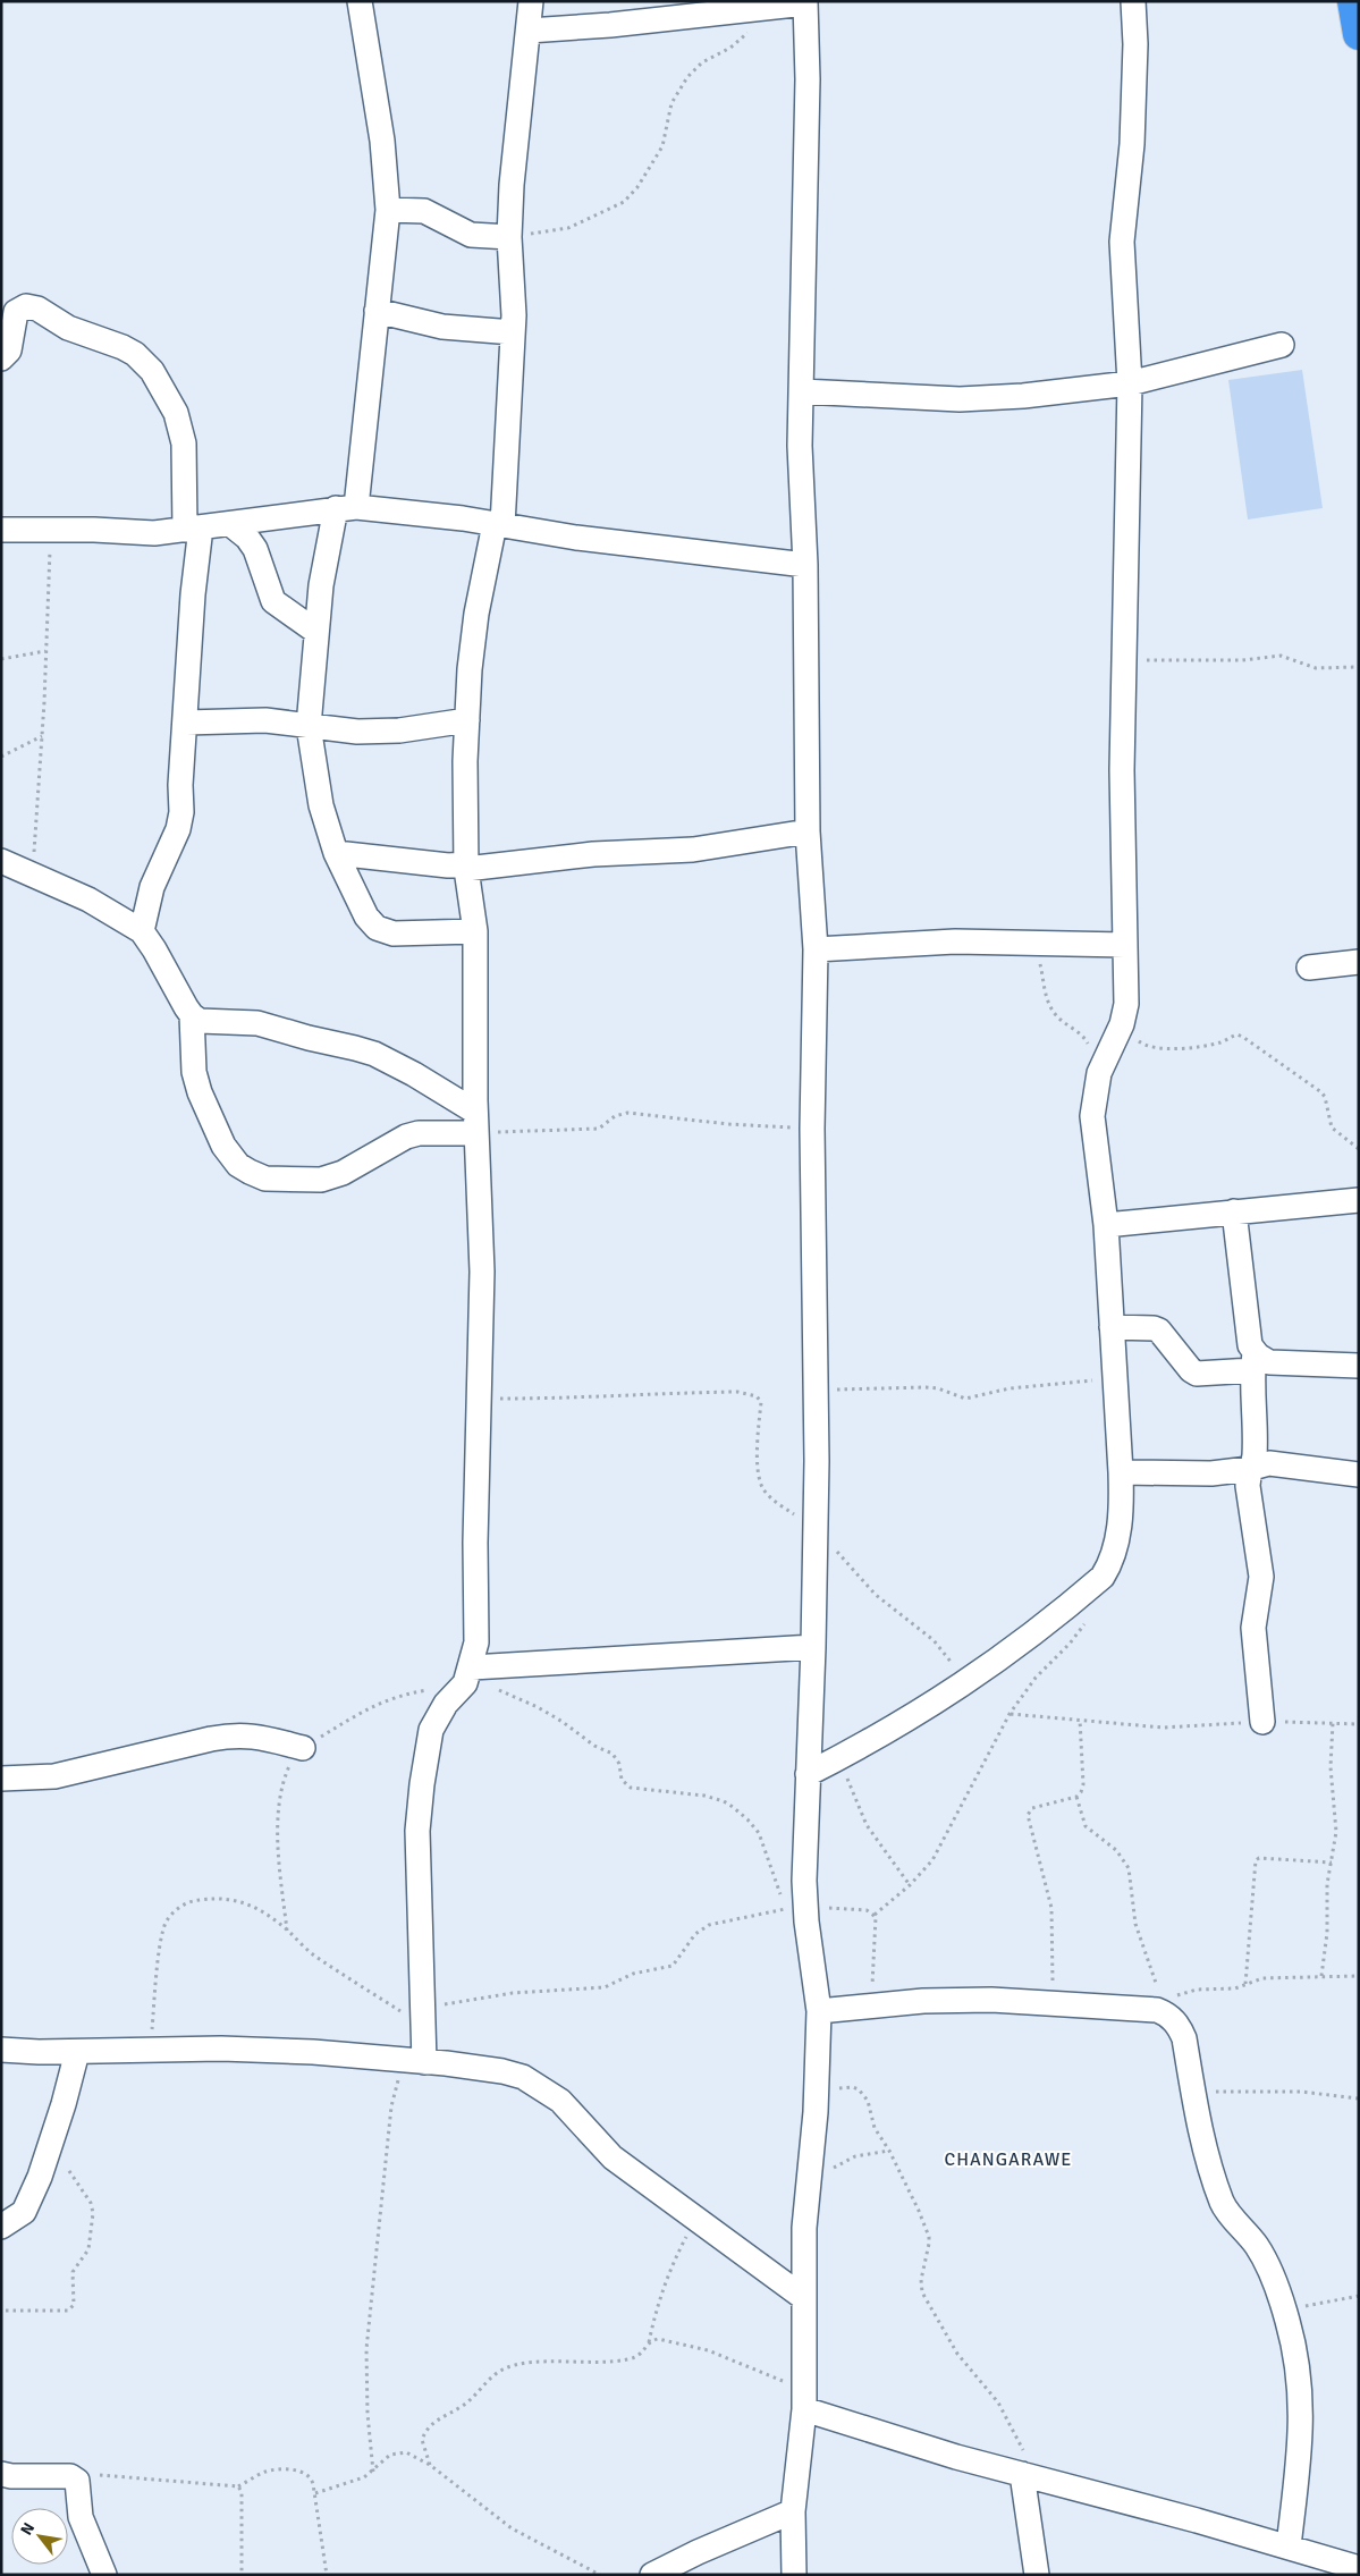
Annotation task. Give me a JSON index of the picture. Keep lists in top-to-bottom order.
{
  "districts": ["CHANGARAWE"],
  "north": "top left"
}
